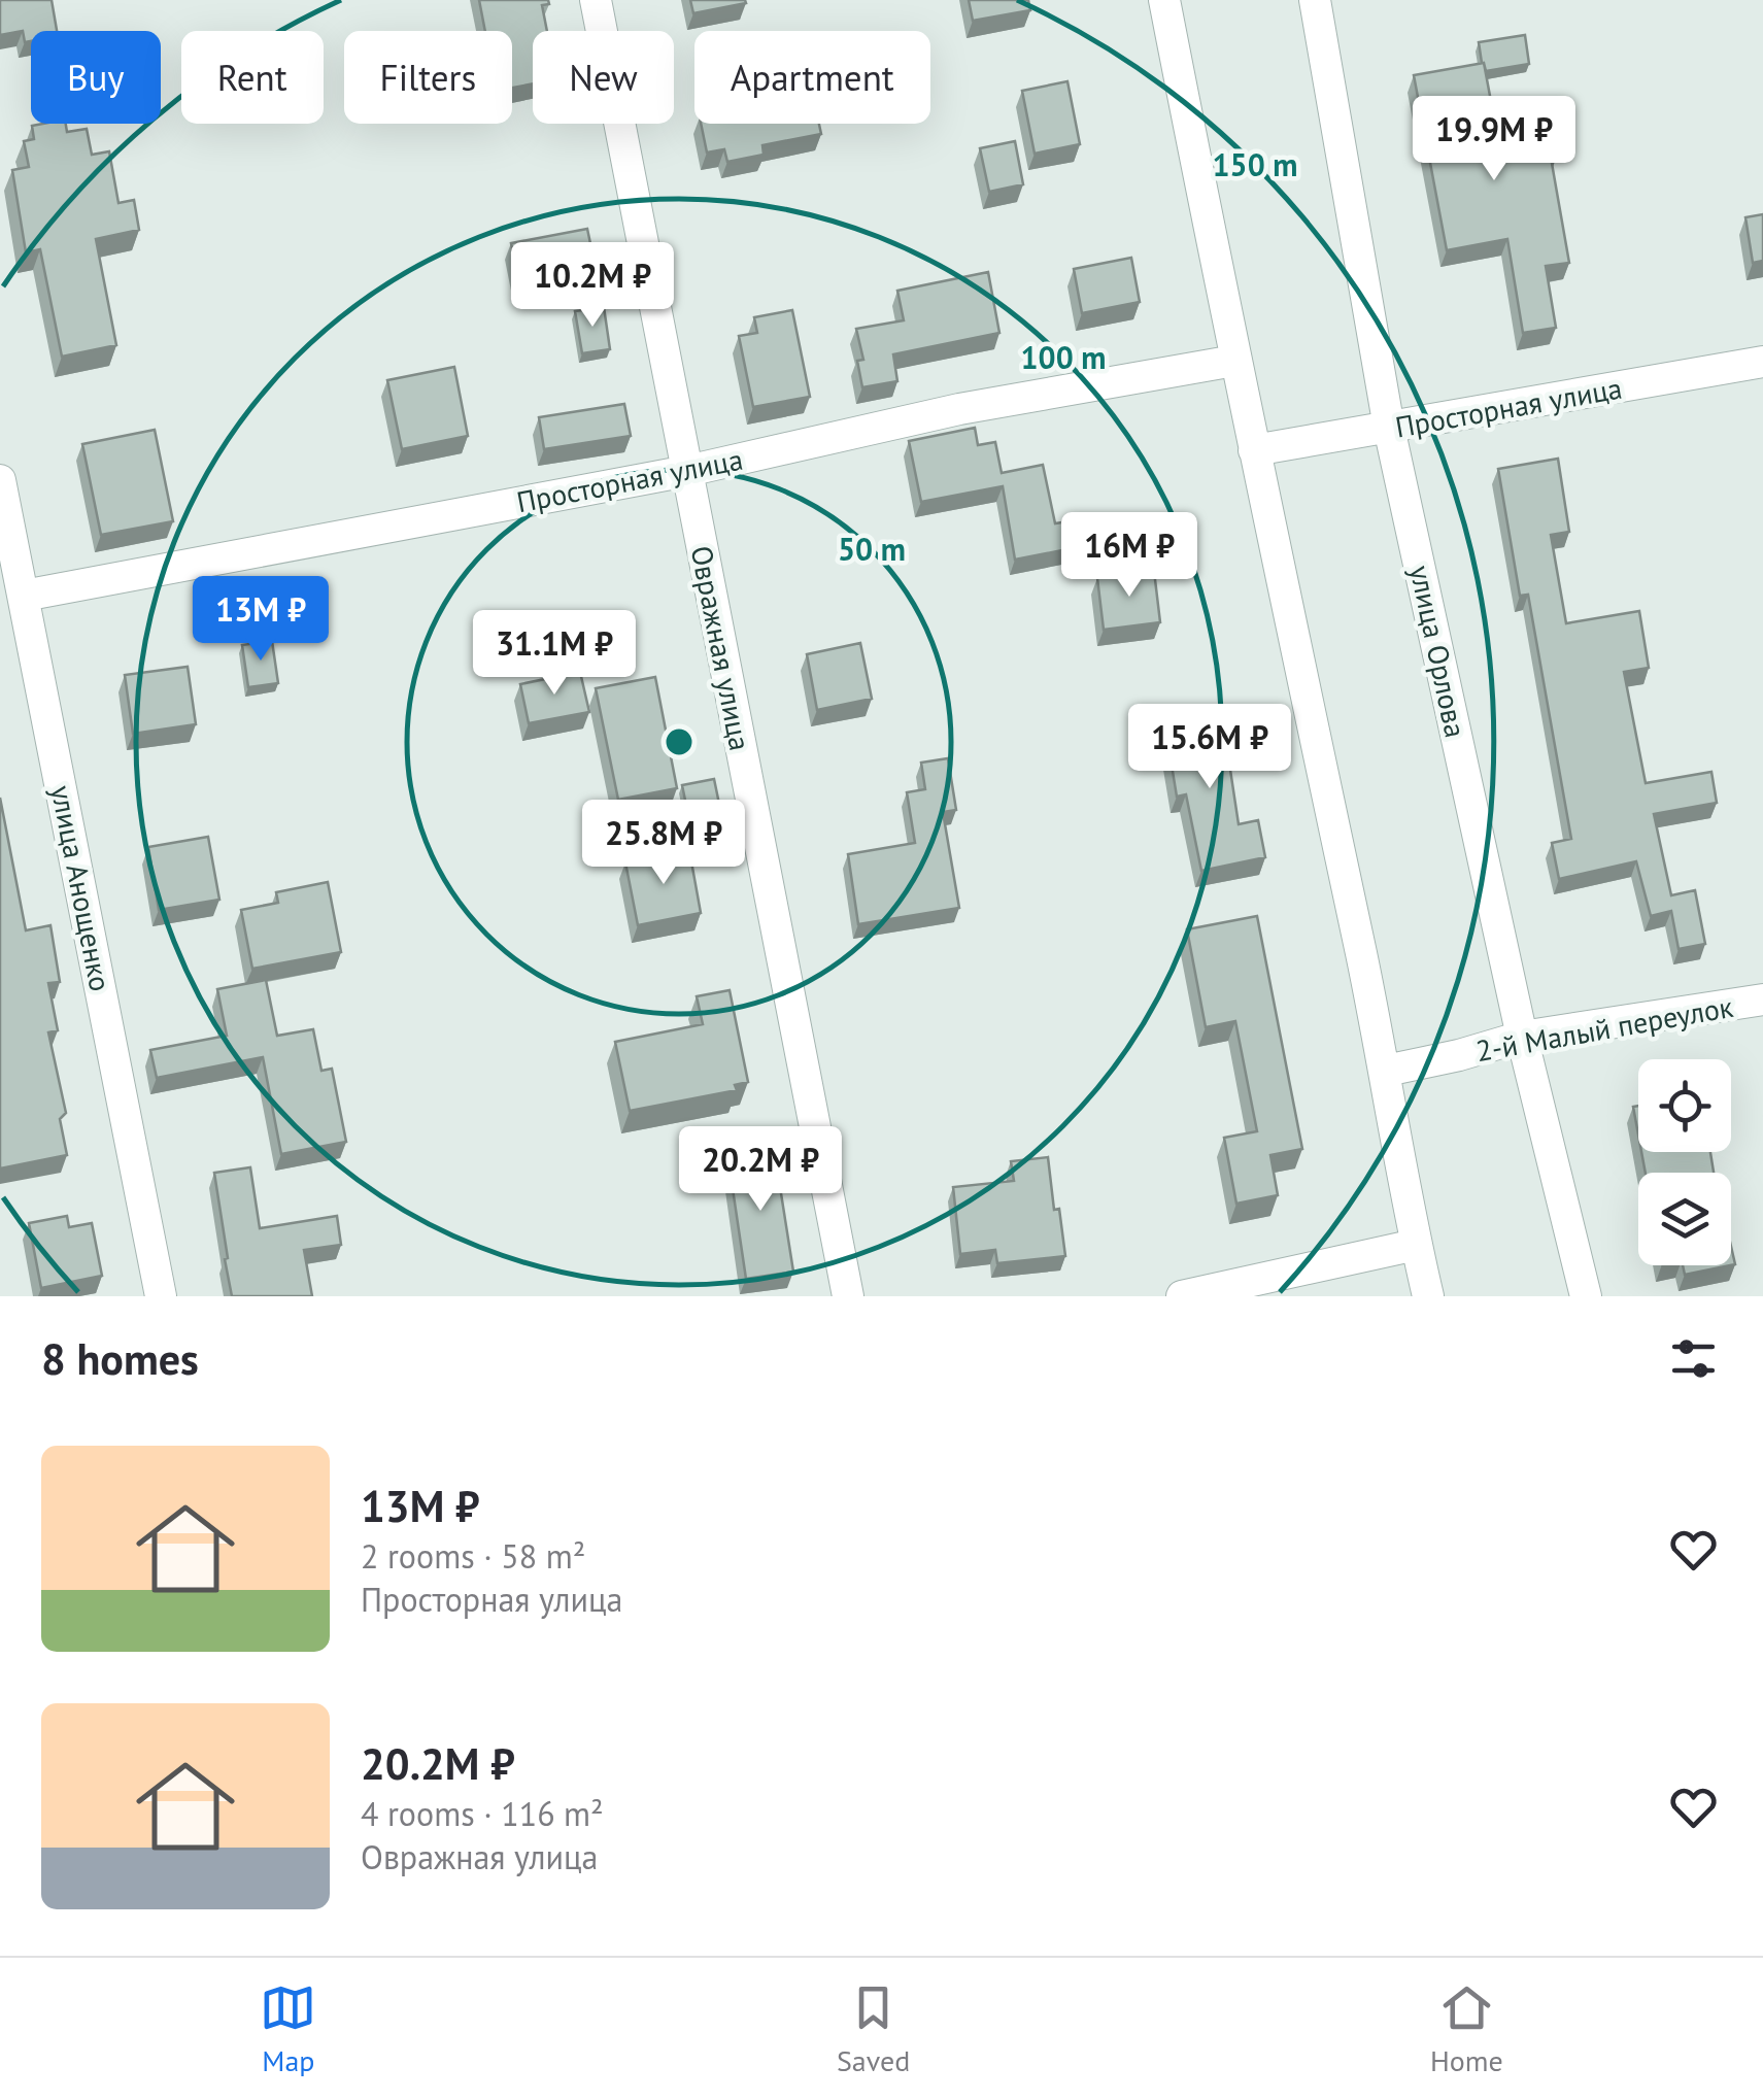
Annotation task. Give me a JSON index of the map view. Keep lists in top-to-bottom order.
{
  "streets": {
    "street": [
      "Просторная улица",
      "Овражная улица",
      "улица Орлова",
      "улица Анощенко",
      "2-й Малый переулок"
    ]
  },
  "crossings": [
    ["Просторная улица", "Овражная улица"],
    ["Просторная улица", "улица Орлова"],
    ["Просторная улица", "улица Анощенко"],
    ["улица Орлова", "2-й Малый переулок"]
  ],
  "page": {
    "chip": [
      "Buy",
      "Rent",
      "Filters",
      "New",
      "Apartment"
    ],
    "price": [
      "19.9M ₽",
      "10.2M ₽",
      "16M ₽",
      "13M ₽",
      "31.1M ₽",
      "15.6M ₽",
      "25.8M ₽",
      "20.2M ₽"
    ],
    "heading": "8 homes",
    "list": [
      {
        "name": "13M ₽",
        "note": "2 rooms · 58 m² · Просторная улица"
      },
      {
        "name": "20.2M ₽",
        "note": "4 rooms · 116 m² · Овражная улица"
      }
    ],
    "tabs": ["Map", "Saved", "Home"]
  },
  "rings": ["150 m", "100 m", "50 m"]
}
